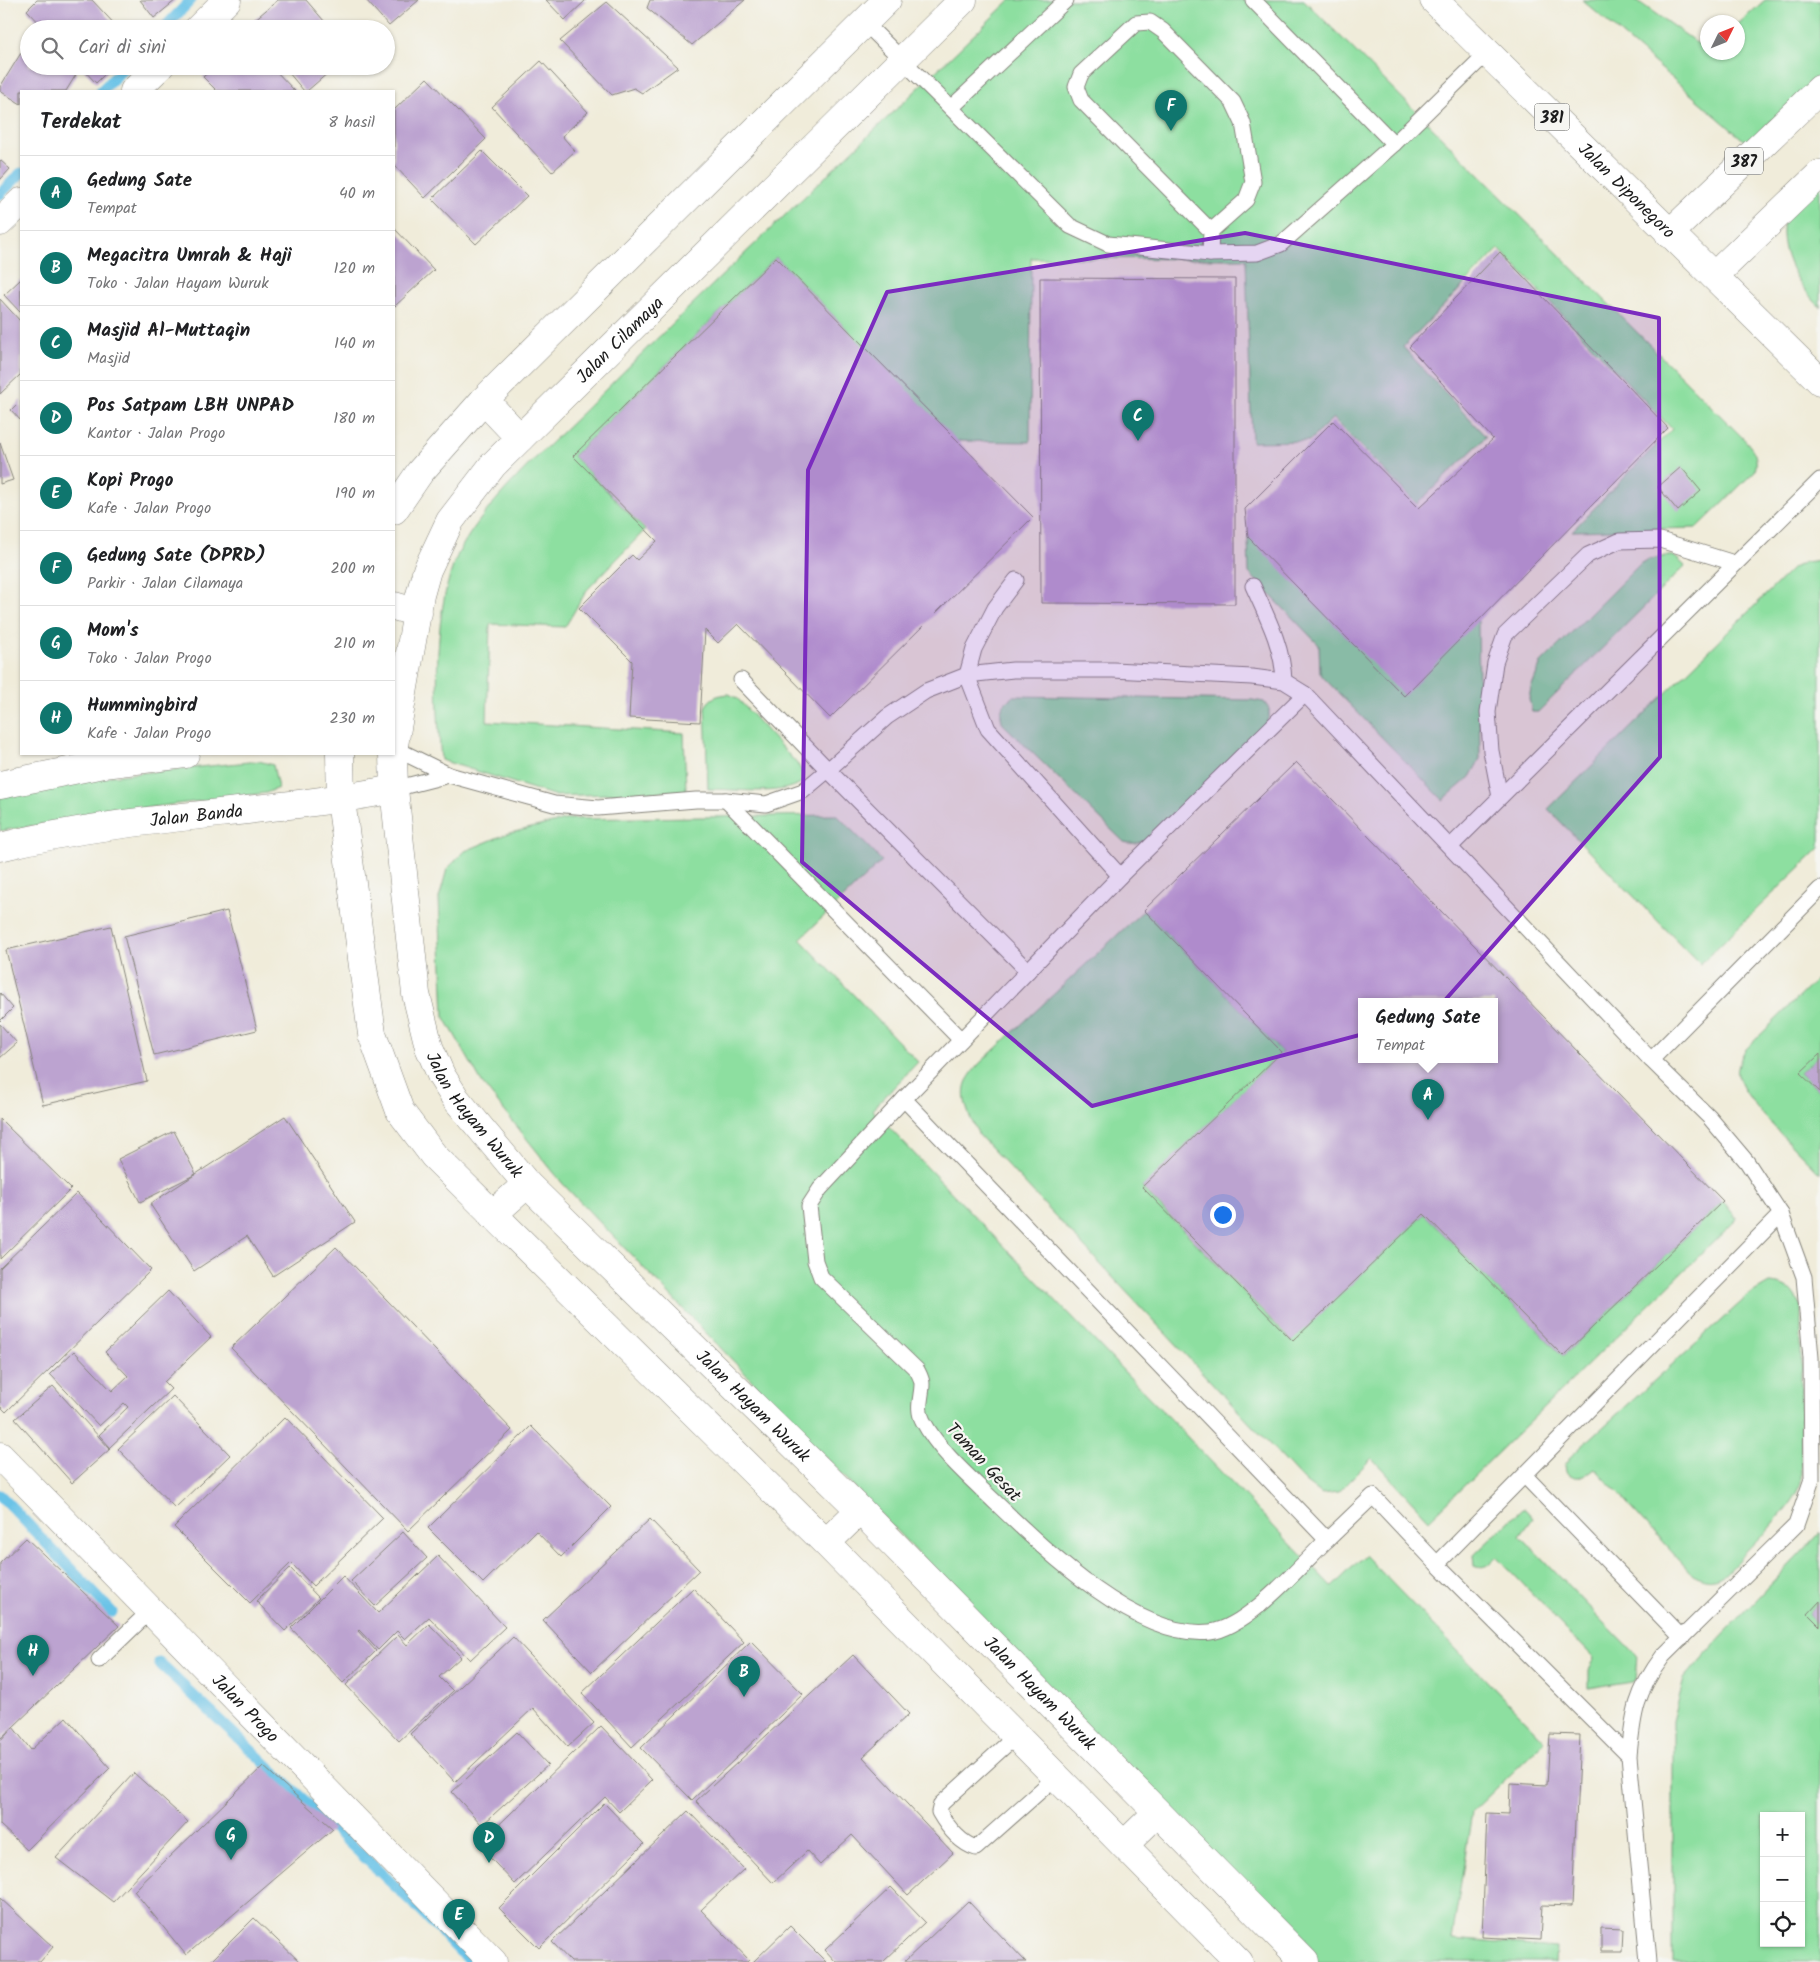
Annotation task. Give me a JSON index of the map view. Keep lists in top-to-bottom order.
{
  "streets": {
    "street": [
      "381",
      "387",
      "Jalan Diponegoro",
      "Jalan Cilamaya",
      "Jalan Banda",
      "Jalan Hayam Wuruk",
      "Jalan Progo"
    ],
    "lane": ["Taman Gesat"]
  },
  "crossings": [
    ["387", "Jalan Diponegoro"],
    ["Jalan Banda", "Jalan Hayam Wuruk"]
  ],
  "north": "top right",
  "page": {
    "search": "Cari di sini",
    "pins": [
      "F",
      "C",
      "A",
      "H",
      "B",
      "G",
      "D",
      "E"
    ],
    "heading": ["Terdekat", "8 hasil"],
    "list": [
      {
        "mark": "A",
        "name": "Gedung Sate",
        "note": "Tempat",
        "value": "40 m"
      },
      {
        "mark": "B",
        "name": "Megacitra Umrah & Haji",
        "note": "Toko · Jalan Hayam Wuruk",
        "value": "120 m"
      },
      {
        "mark": "C",
        "name": "Masjid Al-Muttaqin",
        "note": "Masjid",
        "value": "140 m"
      },
      {
        "mark": "D",
        "name": "Pos Satpam LBH UNPAD",
        "note": "Kantor · Jalan Progo",
        "value": "180 m"
      },
      {
        "mark": "E",
        "name": "Kopi Progo",
        "note": "Kafe · Jalan Progo",
        "value": "190 m"
      },
      {
        "mark": "F",
        "name": "Gedung Sate (DPRD)",
        "note": "Parkir · Jalan Cilamaya",
        "value": "200 m"
      },
      {
        "mark": "G",
        "name": "Mom's",
        "note": "Toko · Jalan Progo",
        "value": "210 m"
      },
      {
        "mark": "H",
        "name": "Hummingbird",
        "note": "Kafe · Jalan Progo",
        "value": "230 m"
      }
    ],
    "popup": ["Gedung Sate", "Tempat"],
    "map_buttons": ["+", "−"]
  }
}
